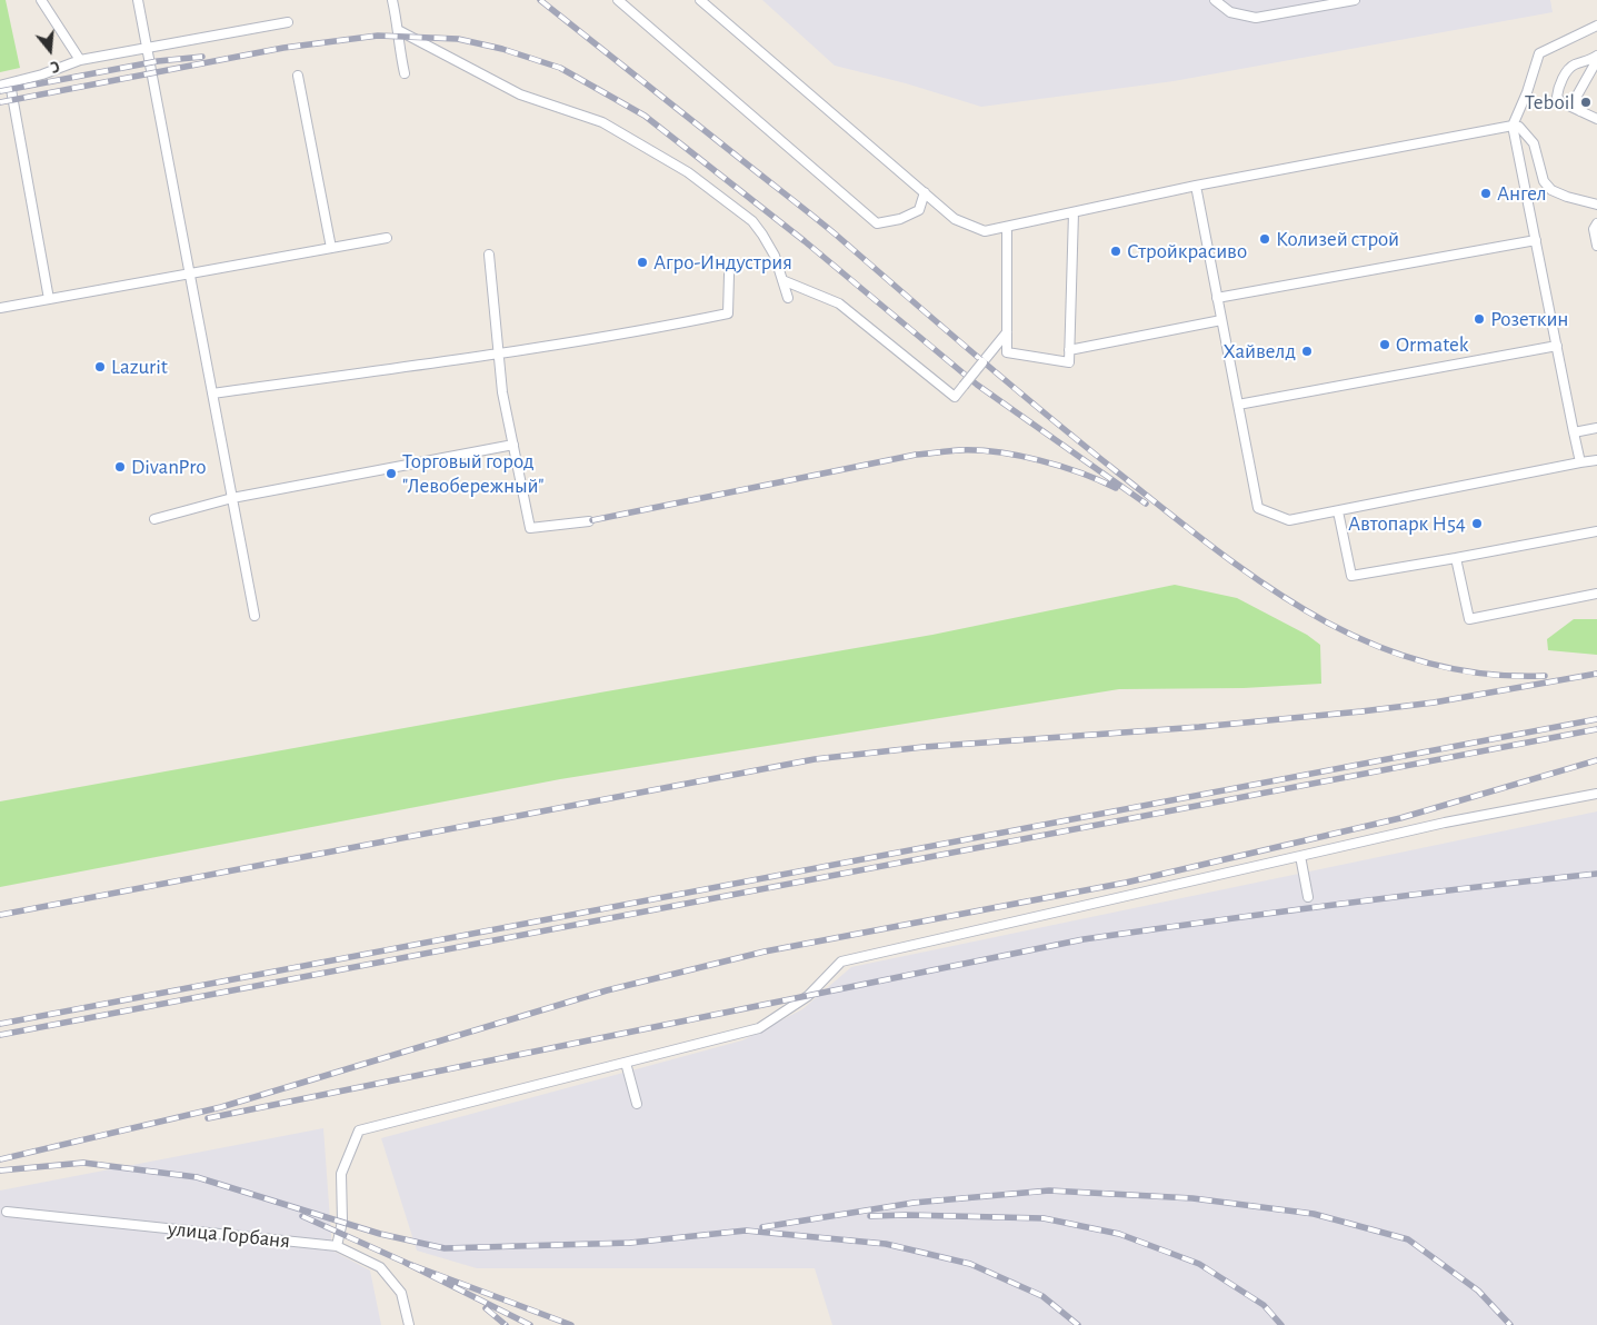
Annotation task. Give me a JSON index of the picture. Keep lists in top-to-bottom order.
{
  "streets": {
    "lane": ["улица Горбаня"]
  },
  "places": [
    "Teboil",
    "Ангел",
    "Колизей строй",
    "Стройкрасиво",
    "Агро-Индустрия",
    "Розеткин",
    "Ormatek",
    "Хайвелд",
    "Lazurit",
    "DivanPro",
    "Торговый город \"Левобережный\"",
    "Автопарк Н54"
  ],
  "north": "bottom"
}
